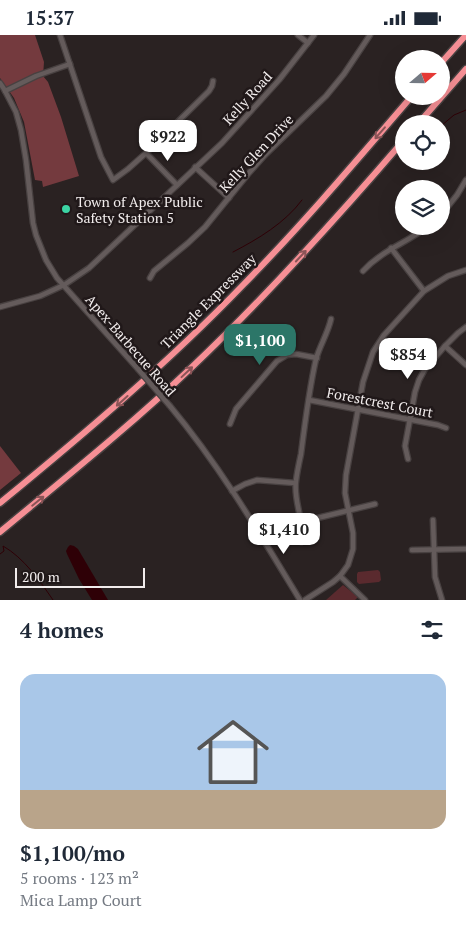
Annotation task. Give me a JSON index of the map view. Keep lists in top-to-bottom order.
{
  "streets": {
    "highway": ["Triangle Expressway"],
    "street": [
      "Kelly Road",
      "Kelly Glen Drive",
      "Apex-Barbecue Road",
      "Forestcrest Court"
    ]
  },
  "crossings": [
    ["Kelly Road", "Apex-Barbecue Road"]
  ],
  "places": ["Town of Apex Public Safety Station 5"],
  "scale_bar": "200 m",
  "north": "right",
  "page": {
    "status": "15:37",
    "price": [
      "$922",
      "$1,100",
      "$854",
      "$1,410"
    ],
    "scale": "200 m",
    "heading": "4 homes",
    "list": [
      {
        "name": "$1,100/mo",
        "note": "5 rooms · 123 m² · Mica Lamp Court"
      }
    ]
  }
}
